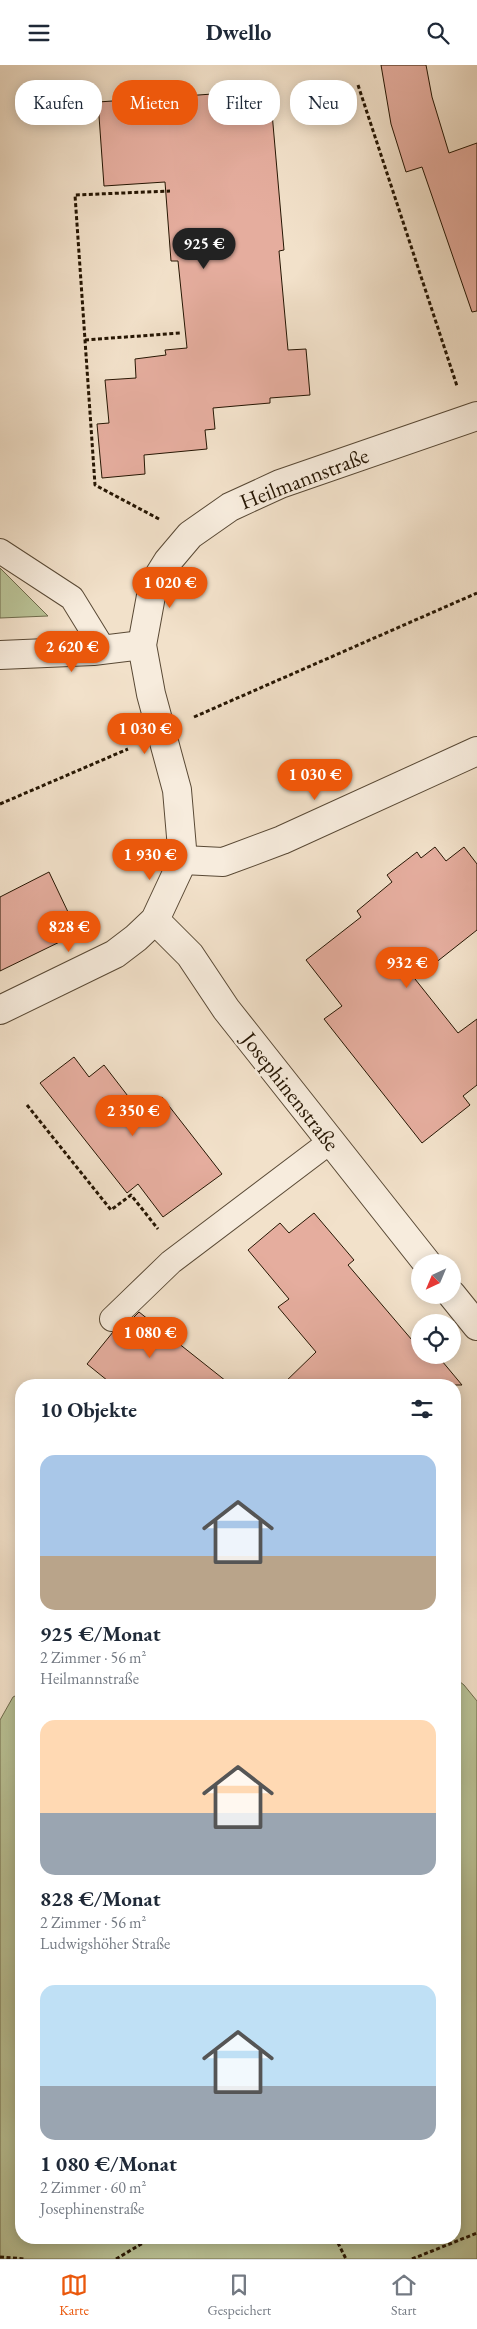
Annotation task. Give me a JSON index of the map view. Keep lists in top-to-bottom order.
{
  "streets": {
    "street": ["Heilmannstraße", "Josephinenstraße"]
  },
  "north": "bottom left",
  "page": {
    "header": "Dwello",
    "chip": [
      "Kaufen",
      "Mieten",
      "Filter",
      "Neu"
    ],
    "price": [
      "925 €",
      "1 020 €",
      "2 620 €",
      "1 030 €",
      "1 030 €",
      "1 930 €",
      "828 €",
      "932 €",
      "2 350 €",
      "1 080 €"
    ],
    "heading": "10 Objekte",
    "list": [
      {
        "name": "925 €/Monat",
        "note": "2 Zimmer · 56 m² · Heilmannstraße"
      },
      {
        "name": "828 €/Monat",
        "note": "2 Zimmer · 56 m² · Ludwigshöher Straße"
      },
      {
        "name": "1 080 €/Monat",
        "note": "2 Zimmer · 60 m² · Josephinenstraße"
      }
    ],
    "tabs": ["Karte", "Gespeichert", "Start"]
  }
}
